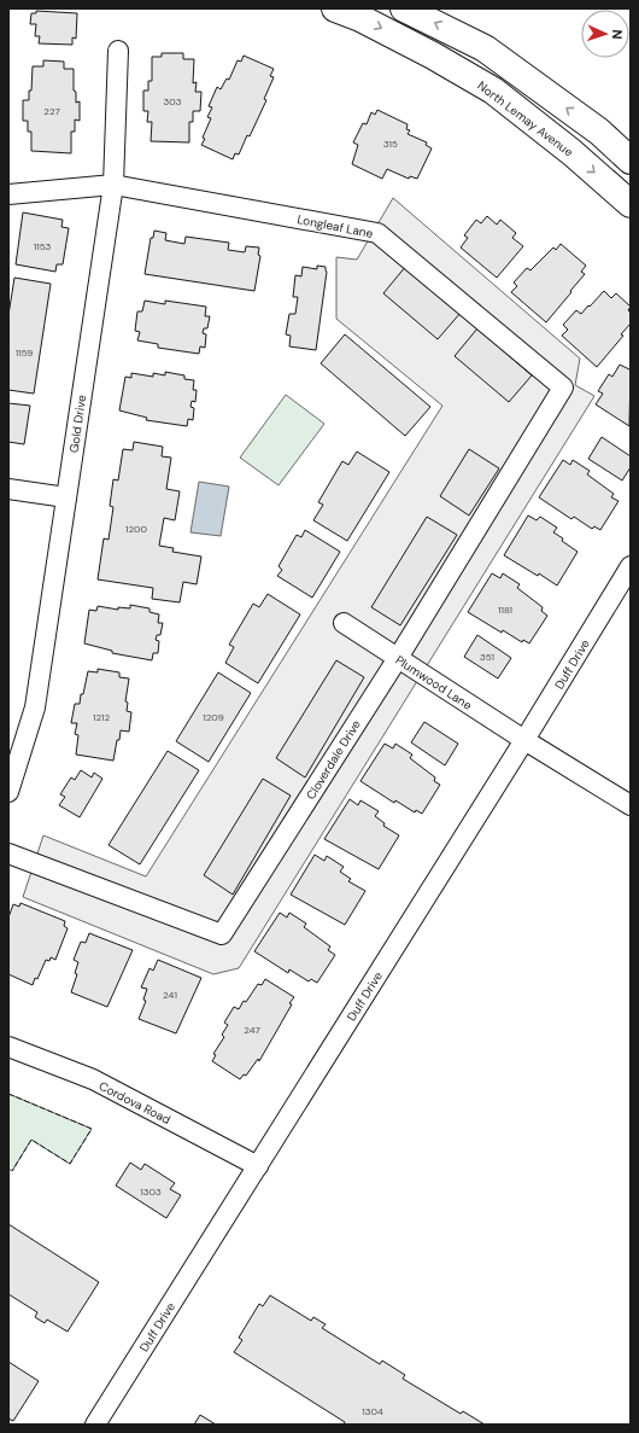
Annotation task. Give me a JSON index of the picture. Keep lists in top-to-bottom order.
{
  "streets": {
    "main road": ["North Lemay Avenue"],
    "street": [
      "Longleaf Lane",
      "Gold Drive",
      "Duff Drive",
      "Plumwood Lane",
      "Cloverdale Drive",
      "Cordova Road"
    ]
  },
  "crossings": [
    ["Longleaf Lane", "Gold Drive"],
    ["Longleaf Lane", "Cloverdale Drive"],
    ["Duff Drive", "Plumwood Lane"],
    ["Duff Drive", "Cordova Road"],
    ["Plumwood Lane", "Cloverdale Drive"]
  ],
  "house_numbers": [
    "303",
    "227",
    "315",
    "1153",
    "1159",
    "1200",
    "1181",
    "351",
    "1212",
    "1209",
    "241",
    "247",
    "1303",
    "1304"
  ],
  "north": "right"
}
